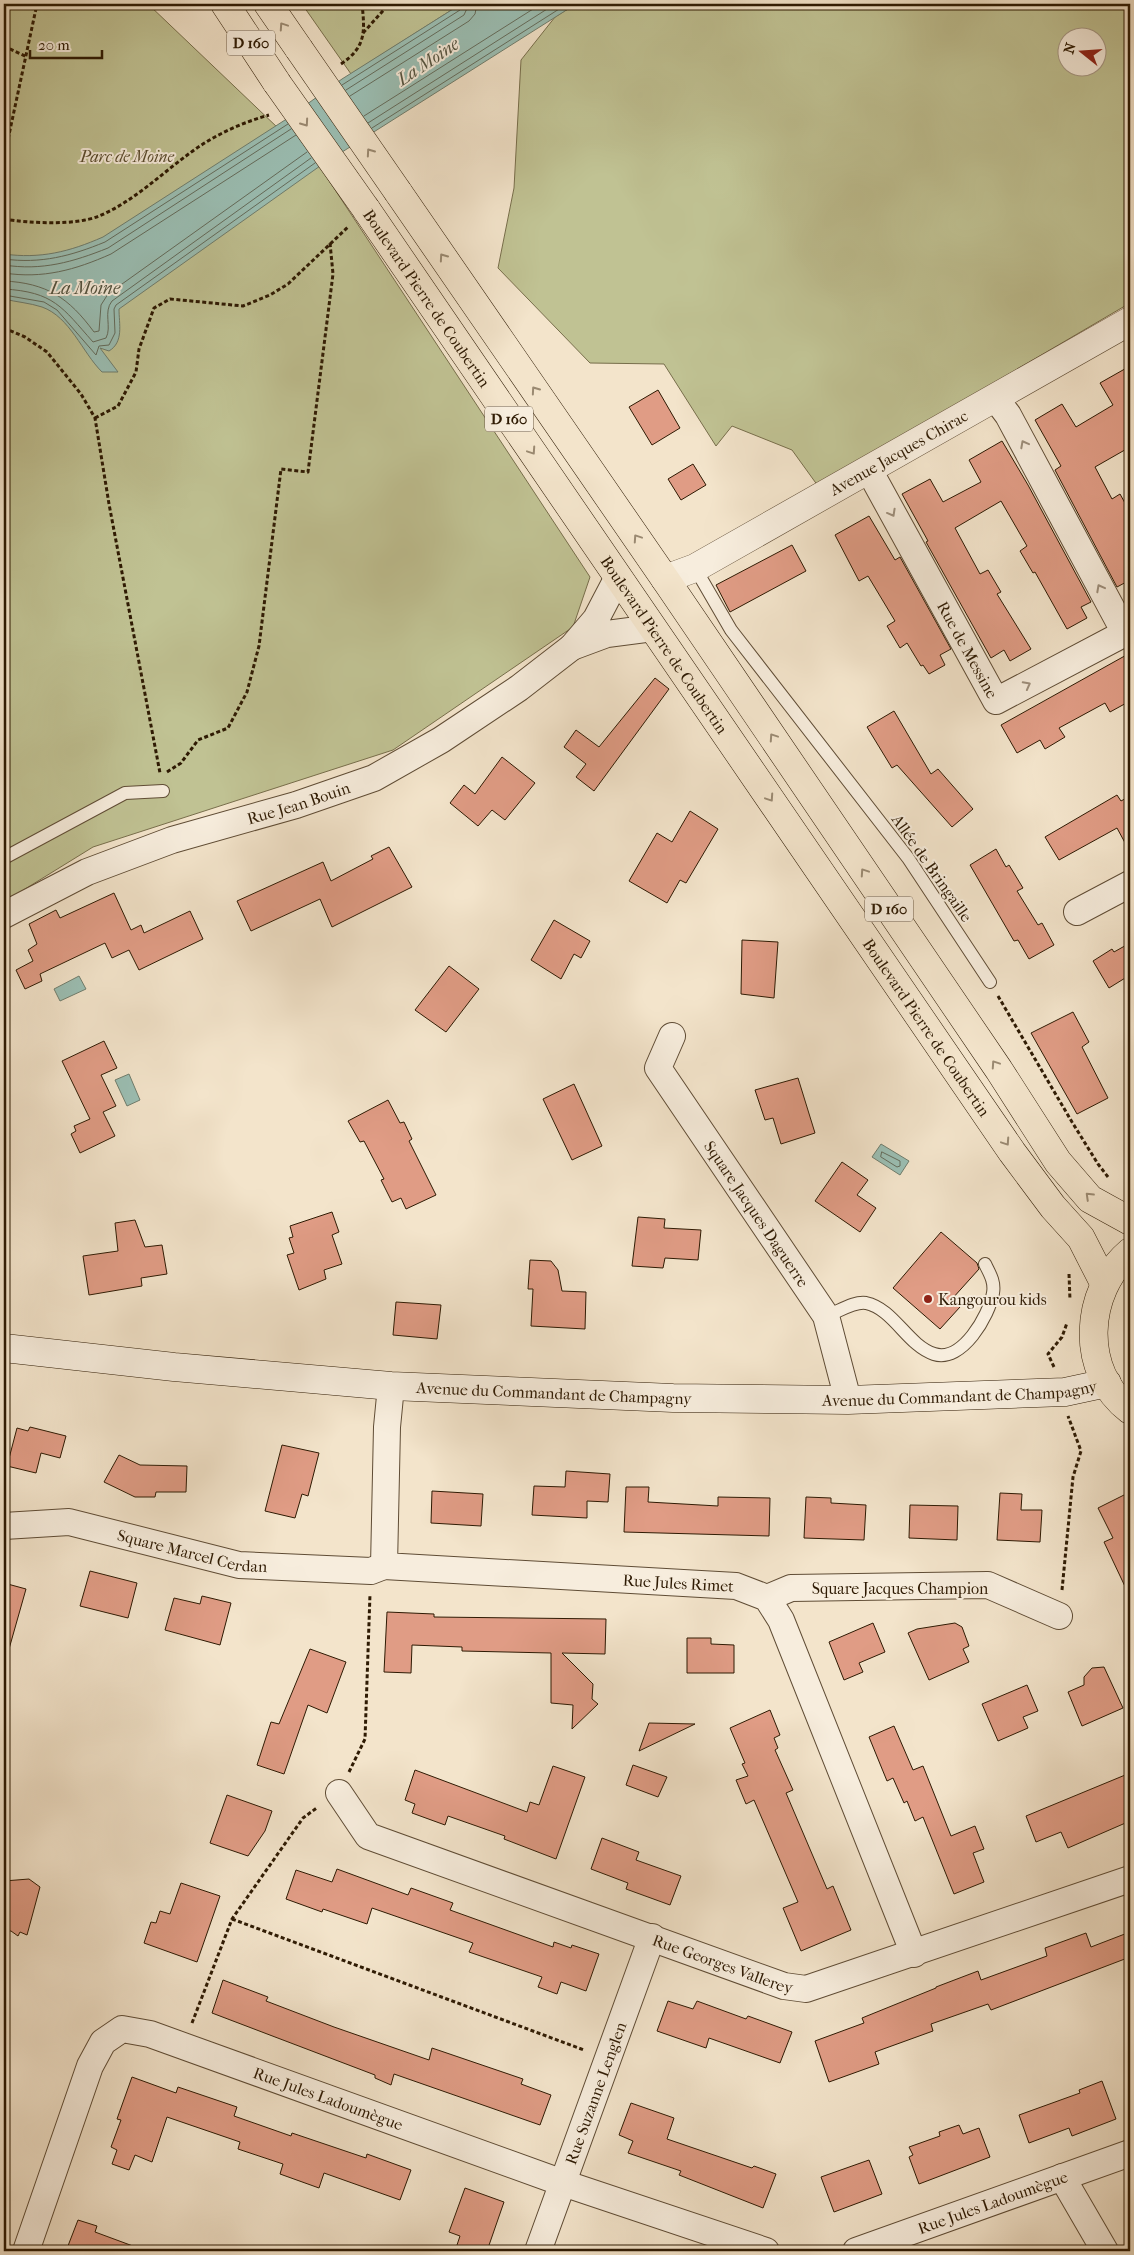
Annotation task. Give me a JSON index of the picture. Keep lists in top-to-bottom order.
{
  "streets": {
    "main road": [
      "D 160",
      "Boulevard Pierre de Coubertin",
      "Avenue Jacques Chirac",
      "Avenue du Commandant de Champagny"
    ],
    "street": [
      "Rue de Messine",
      "Rue Jean Bouin",
      "Square Jacques Daguerre",
      "Square Marcel Cerdan",
      "Rue Jules Rimet",
      "Square Jacques Champion",
      "Rue Georges Vallerey",
      "Rue Suzanne Lenglen",
      "Rue Jules Ladoumègue"
    ],
    "lane": ["Allée de Bringaille"]
  },
  "crossings": [
    ["D 160", "Avenue Jacques Chirac"],
    ["Boulevard Pierre de Coubertin", "Rue Jean Bouin"],
    ["Avenue Jacques Chirac", "Rue de Messine"],
    ["Avenue Jacques Chirac", "Allée de Bringaille"],
    ["Square Jacques Daguerre", "Avenue du Commandant de Champagny"],
    ["Square Marcel Cerdan", "Rue Jules Rimet"],
    ["Rue Jules Rimet", "Square Jacques Champion"],
    ["Rue Georges Vallerey", "Rue Suzanne Lenglen"],
    ["Rue Suzanne Lenglen", "Rue Jules Ladoumègue"]
  ],
  "water": ["La Moine"],
  "parks": ["Parc de Moine"],
  "places": ["Kangourou kids"],
  "scale_bar": "20 m",
  "north": "left"
}
